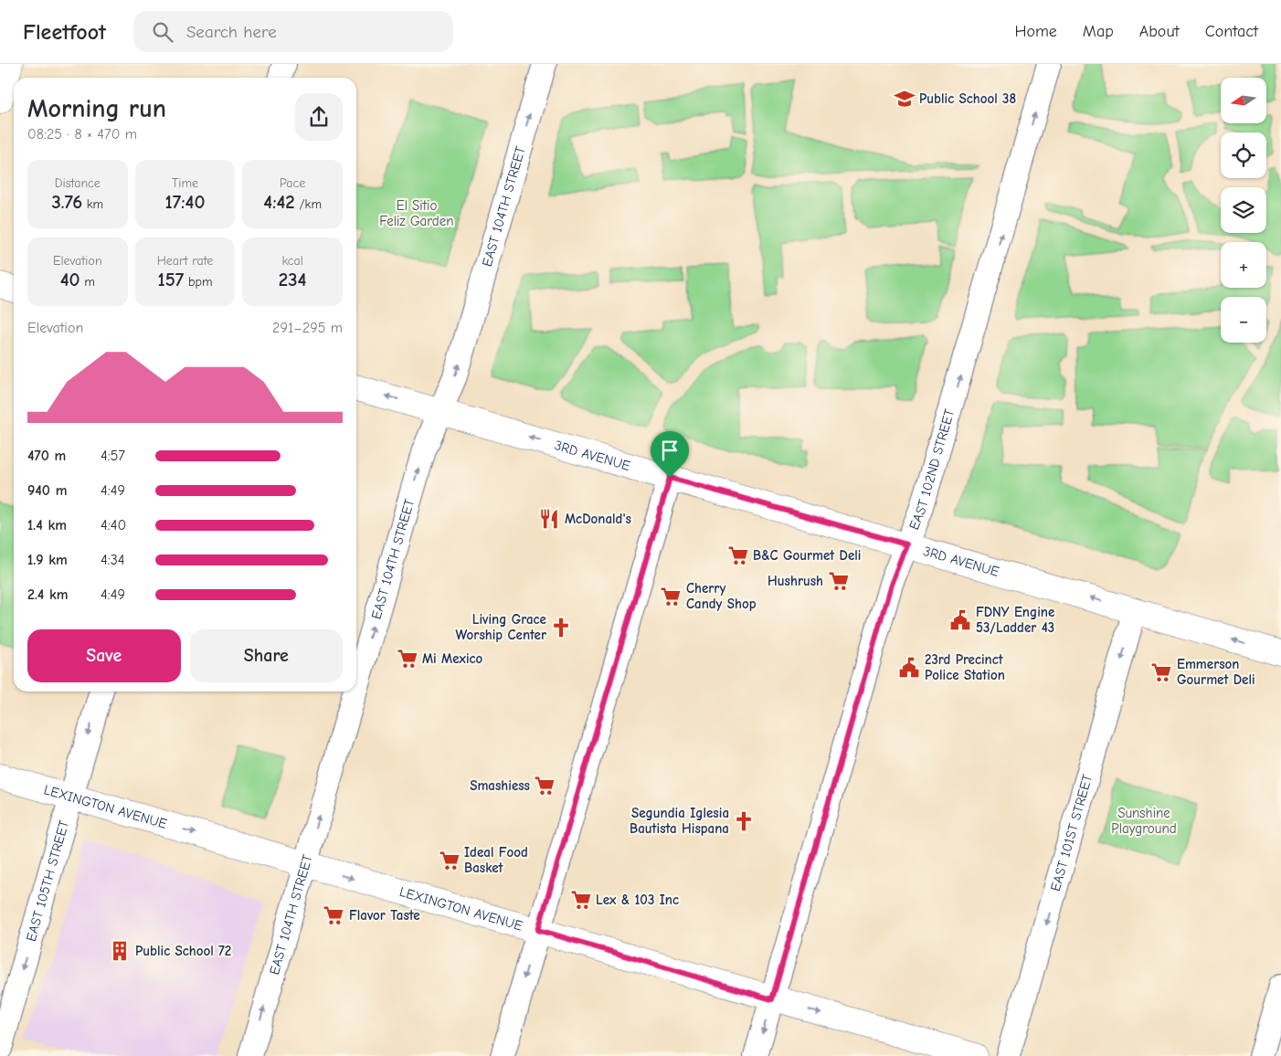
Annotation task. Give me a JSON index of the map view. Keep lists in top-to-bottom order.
{
  "streets": {
    "main road": ["3RD AVENUE", "LEXINGTON AVENUE"],
    "street": [
      "EAST 104TH STREET",
      "EAST 102ND STREET",
      "EAST 101ST STREET",
      "EAST 105TH STREET"
    ]
  },
  "crossings": [
    ["EAST 104TH STREET", "3RD AVENUE"],
    ["EAST 104TH STREET", "LEXINGTON AVENUE"],
    ["3RD AVENUE", "EAST 102ND STREET"],
    ["3RD AVENUE", "EAST 101ST STREET"],
    ["EAST 102ND STREET", "LEXINGTON AVENUE"],
    ["LEXINGTON AVENUE", "EAST 105TH STREET"]
  ],
  "one_way": [
    "EAST 104TH STREET",
    "3RD AVENUE",
    "LEXINGTON AVENUE",
    "EAST 101ST STREET",
    "EAST 105TH STREET"
  ],
  "parks": ["El Sitio Feliz Garden", "Sunshine Playground"],
  "places": {
    "school or university": ["Public School 38"],
    "restaurant": ["McDonald's"],
    "supermarket": [
      "B&C Gourmet Deli",
      "Hushrush",
      "Cherry Candy Shop",
      "Mi Mexico",
      "Emmerson Gourmet Deli",
      "Smashiess",
      "Ideal Food Basket",
      "Lex & 103 Inc",
      "Flavor Taste"
    ],
    "public building": ["FDNY Engine 53/Ladder 43", "23rd Precinct Police Station"],
    "church": ["Living Grace Worship Center", "Segundia Iglesia Bautista Hispana"],
    "building": ["Public School 72"]
  },
  "north": "left",
  "page": {
    "header": "Fleetfoot",
    "search": "Search here",
    "nav": [
      "Home",
      "Map",
      "About",
      "Contact"
    ],
    "map_buttons": ["+", "−"],
    "heading": ["Morning run", "08:25 · 8 × 470 m"],
    "stats": [
      ["Distance", "3.76 km"],
      ["Time", "17:40"],
      ["Pace", "4:42 /km"],
      ["Elevation", "40 m"],
      ["Heart rate", "157 bpm"],
      ["kcal", "234"]
    ],
    "chart": ["Elevation", "291–295 m"],
    "list": [
      {
        "name": "470 m",
        "note": "4:57"
      },
      {
        "name": "940 m",
        "note": "4:49"
      },
      {
        "name": "1.4 km",
        "note": "4:40"
      },
      {
        "name": "1.9 km",
        "note": "4:34"
      },
      {
        "name": "2.4 km",
        "note": "4:49"
      }
    ],
    "buttons": ["Save", "Share"]
  }
}
